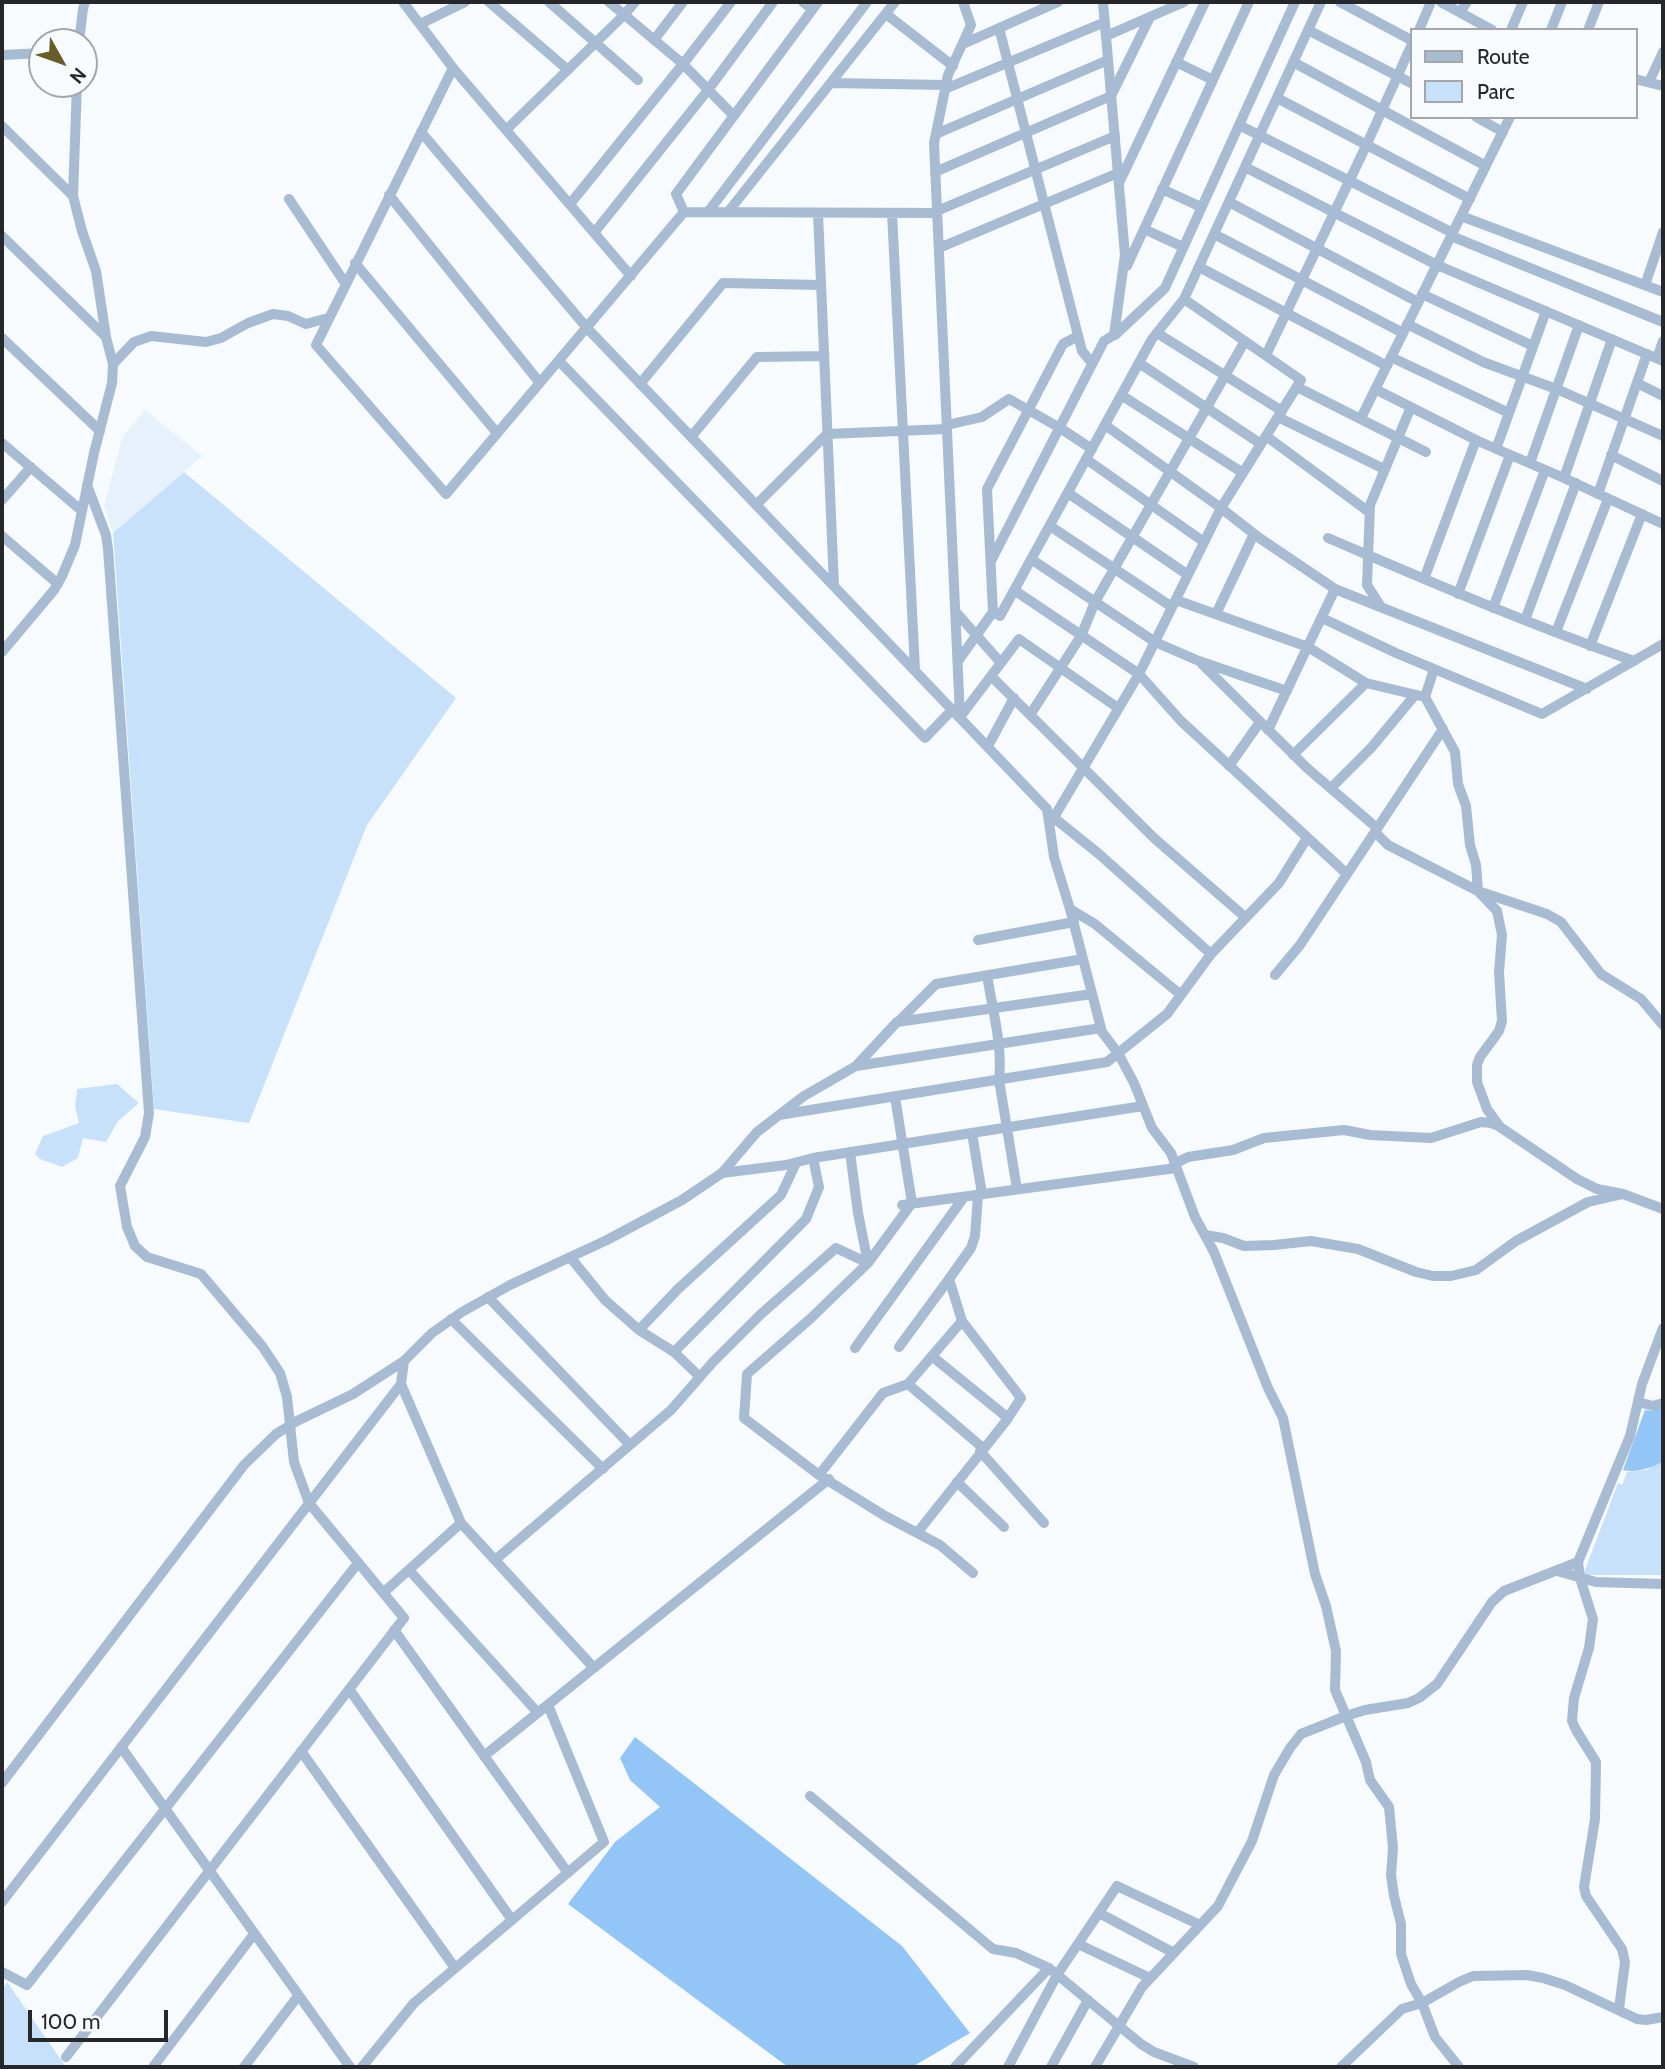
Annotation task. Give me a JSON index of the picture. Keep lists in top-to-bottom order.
{
  "legend": ["Route", "Parc"],
  "scale_bar": "100 m",
  "north": "bottom right"
}
